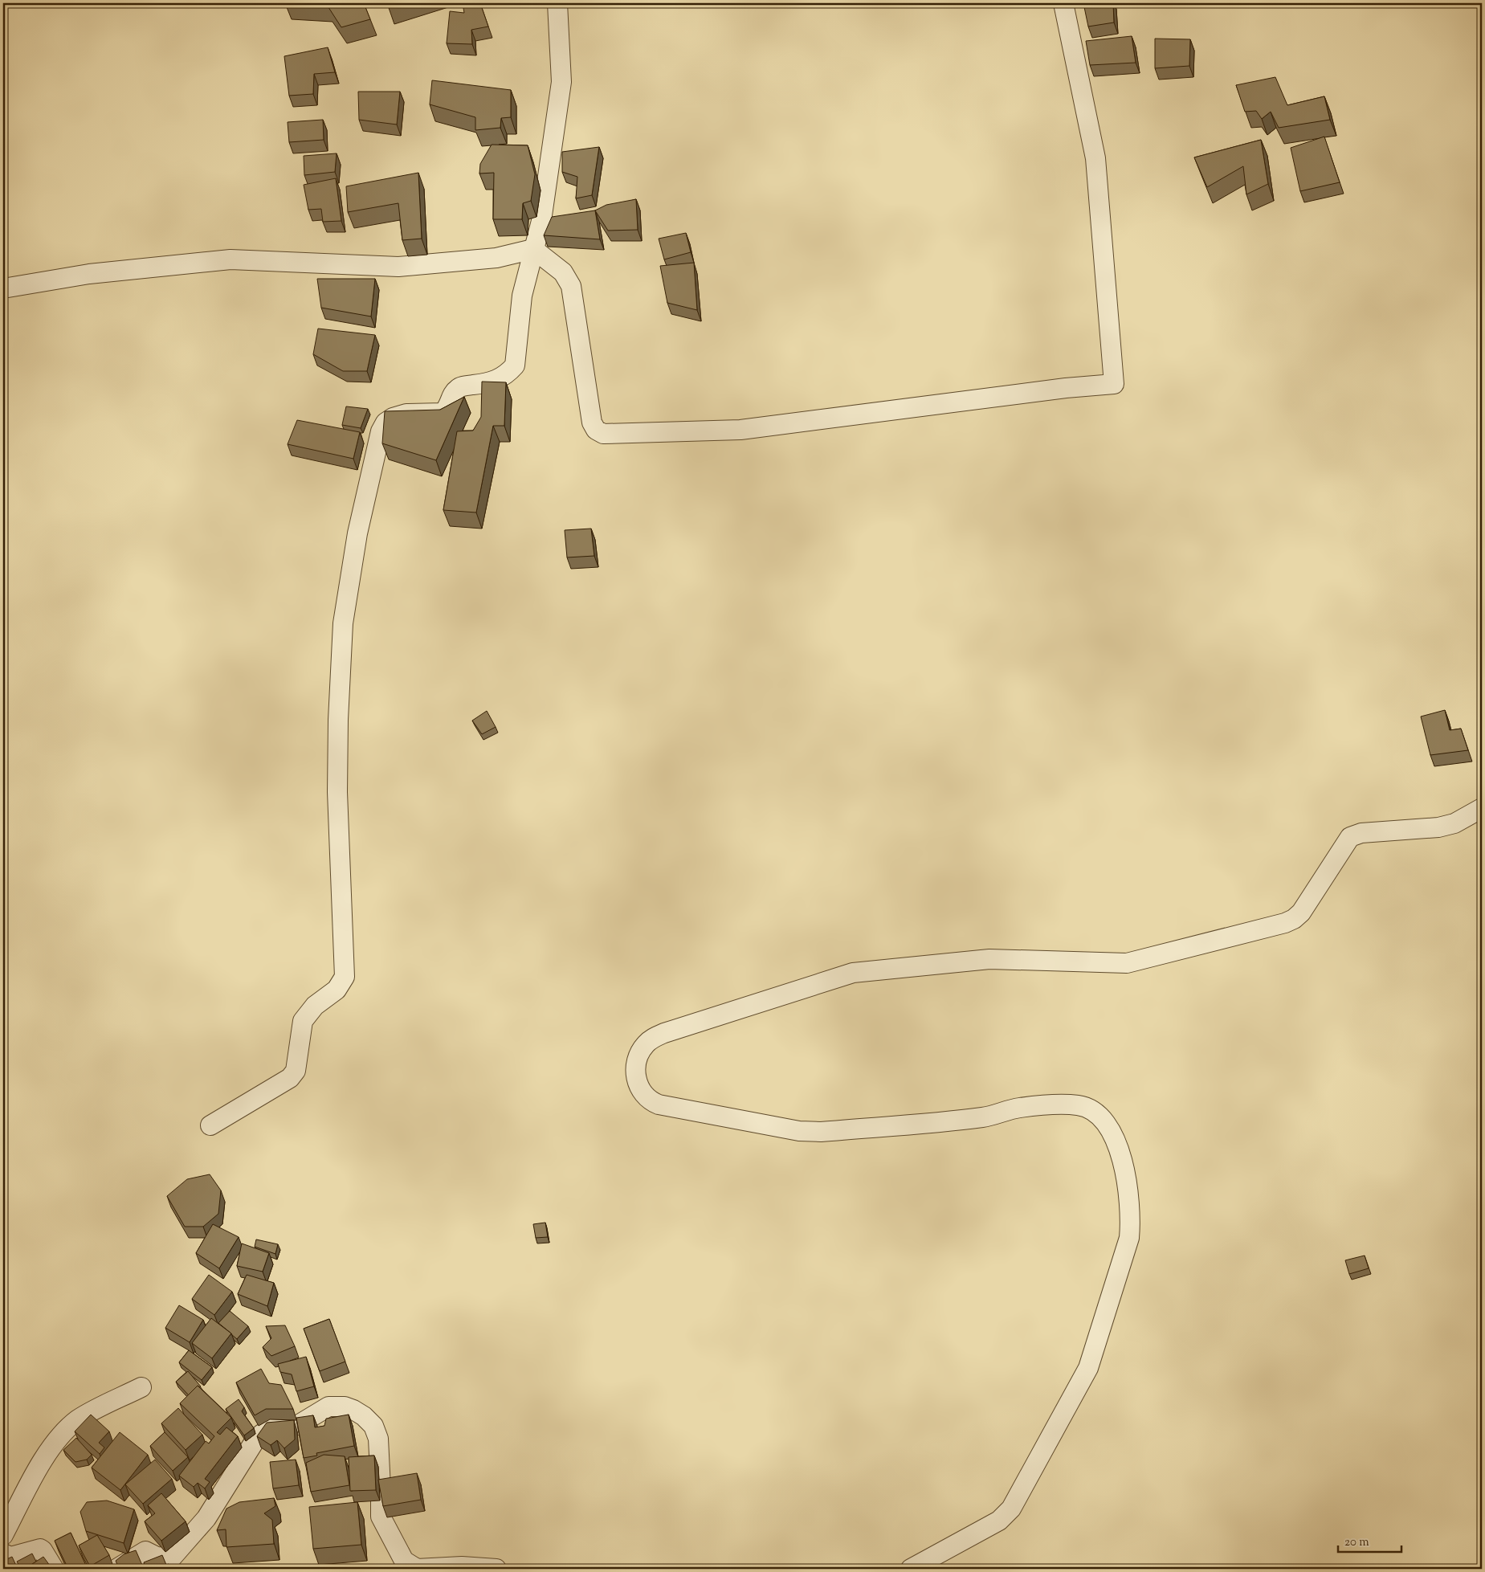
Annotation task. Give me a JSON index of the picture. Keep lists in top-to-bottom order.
{
  "scale_bar": "20 m"
}
